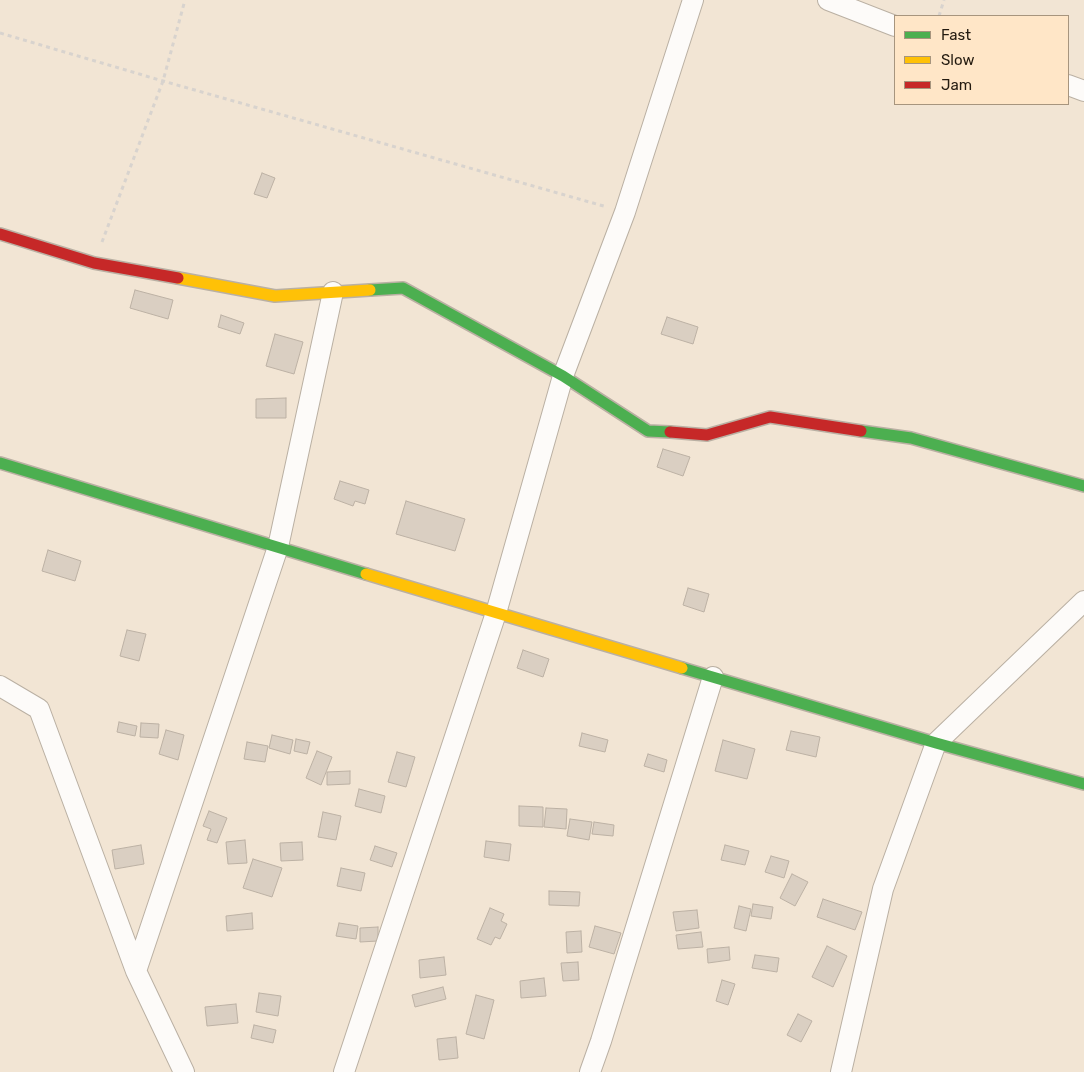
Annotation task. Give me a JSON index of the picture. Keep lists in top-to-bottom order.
{
  "legend": ["Fast", "Slow", "Jam"]
}
